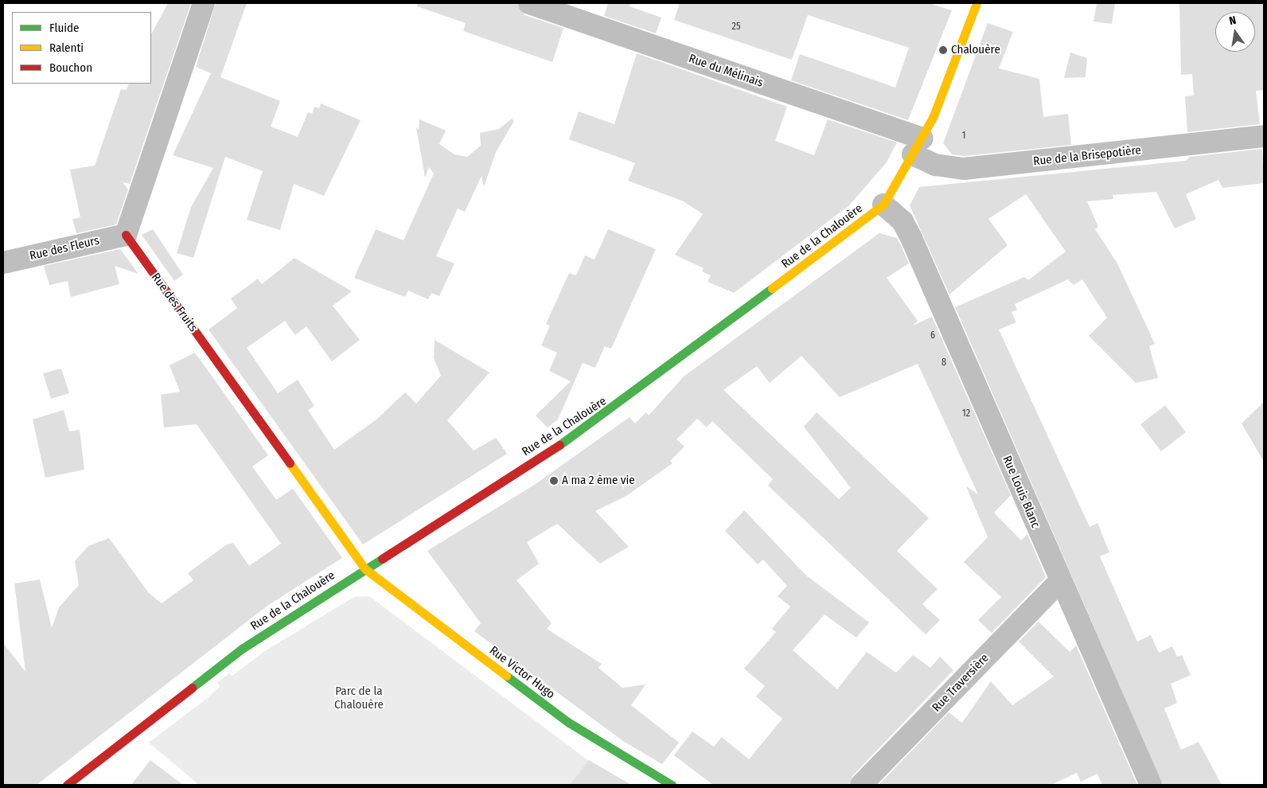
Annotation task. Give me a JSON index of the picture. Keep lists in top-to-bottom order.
{
  "streets": {
    "street": [
      "Rue du Mélinais",
      "Rue de la Brisepotière",
      "Rue de la Chalouère",
      "Rue des Fleurs",
      "Rue des Fruits",
      "Rue Louis Blanc",
      "Rue Victor Hugo",
      "Rue Traversière"
    ]
  },
  "crossings": [
    ["Rue du Mélinais", "Rue de la Brisepotière"],
    ["Rue du Mélinais", "Rue de la Chalouère"],
    ["Rue de la Brisepotière", "Rue de la Chalouère"],
    ["Rue de la Chalouère", "Rue des Fruits"],
    ["Rue de la Chalouère", "Rue Louis Blanc"],
    ["Rue de la Chalouère", "Rue Victor Hugo"],
    ["Rue des Fleurs", "Rue des Fruits"],
    ["Rue des Fruits", "Rue Victor Hugo"],
    ["Rue Louis Blanc", "Rue Traversière"]
  ],
  "parks": ["Parc de la Chalouère"],
  "places": ["Chalouère", "A ma 2 ème vie"],
  "house_numbers": [
    "25",
    "1",
    "6",
    "8",
    "12"
  ],
  "legend": ["Fluide", "Ralenti", "Bouchon"],
  "north": "top"
}
